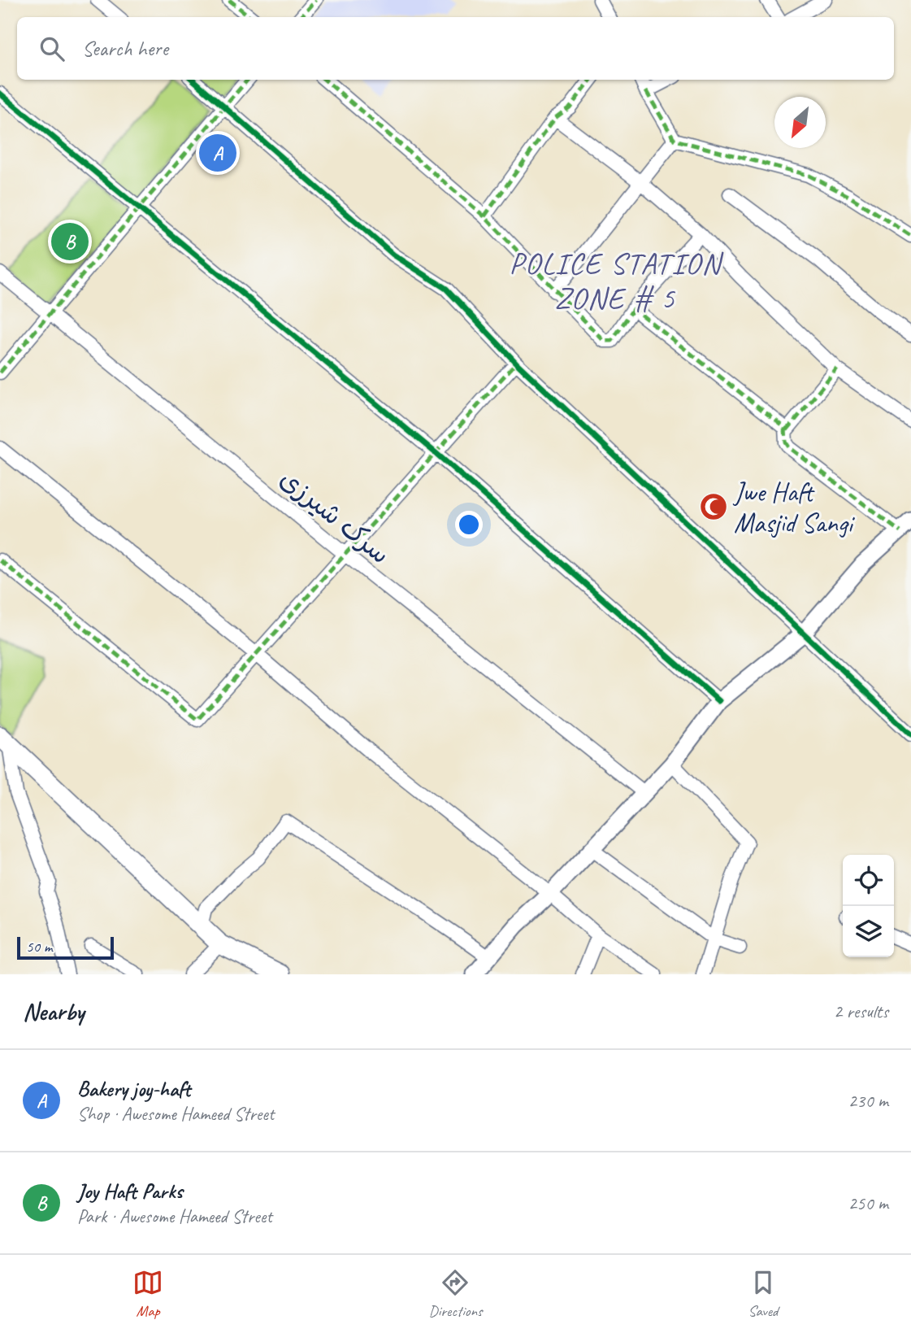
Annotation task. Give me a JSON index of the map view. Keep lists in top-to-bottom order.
{
  "streets": {
    "street": ["سرک شیرزی"]
  },
  "districts": ["POLICE STATION ZONE # 5"],
  "places": {
    "mosque": ["Jwe Haft Masjid Sangi"]
  },
  "scale_bar": "50 m",
  "north": "bottom left",
  "page": {
    "search": "Search here",
    "pins": ["A", "B"],
    "scale": "50 m",
    "heading": ["Nearby", "2 results"],
    "list": [
      {
        "mark": "A",
        "name": "Bakery joy-haft",
        "note": "Shop · Awesome Hameed Street",
        "value": "230 m"
      },
      {
        "mark": "B",
        "name": "Joy Haft Parks",
        "note": "Park · Awesome Hameed Street",
        "value": "250 m"
      }
    ],
    "nav": ["Map", "Directions", "Saved"]
  }
}
